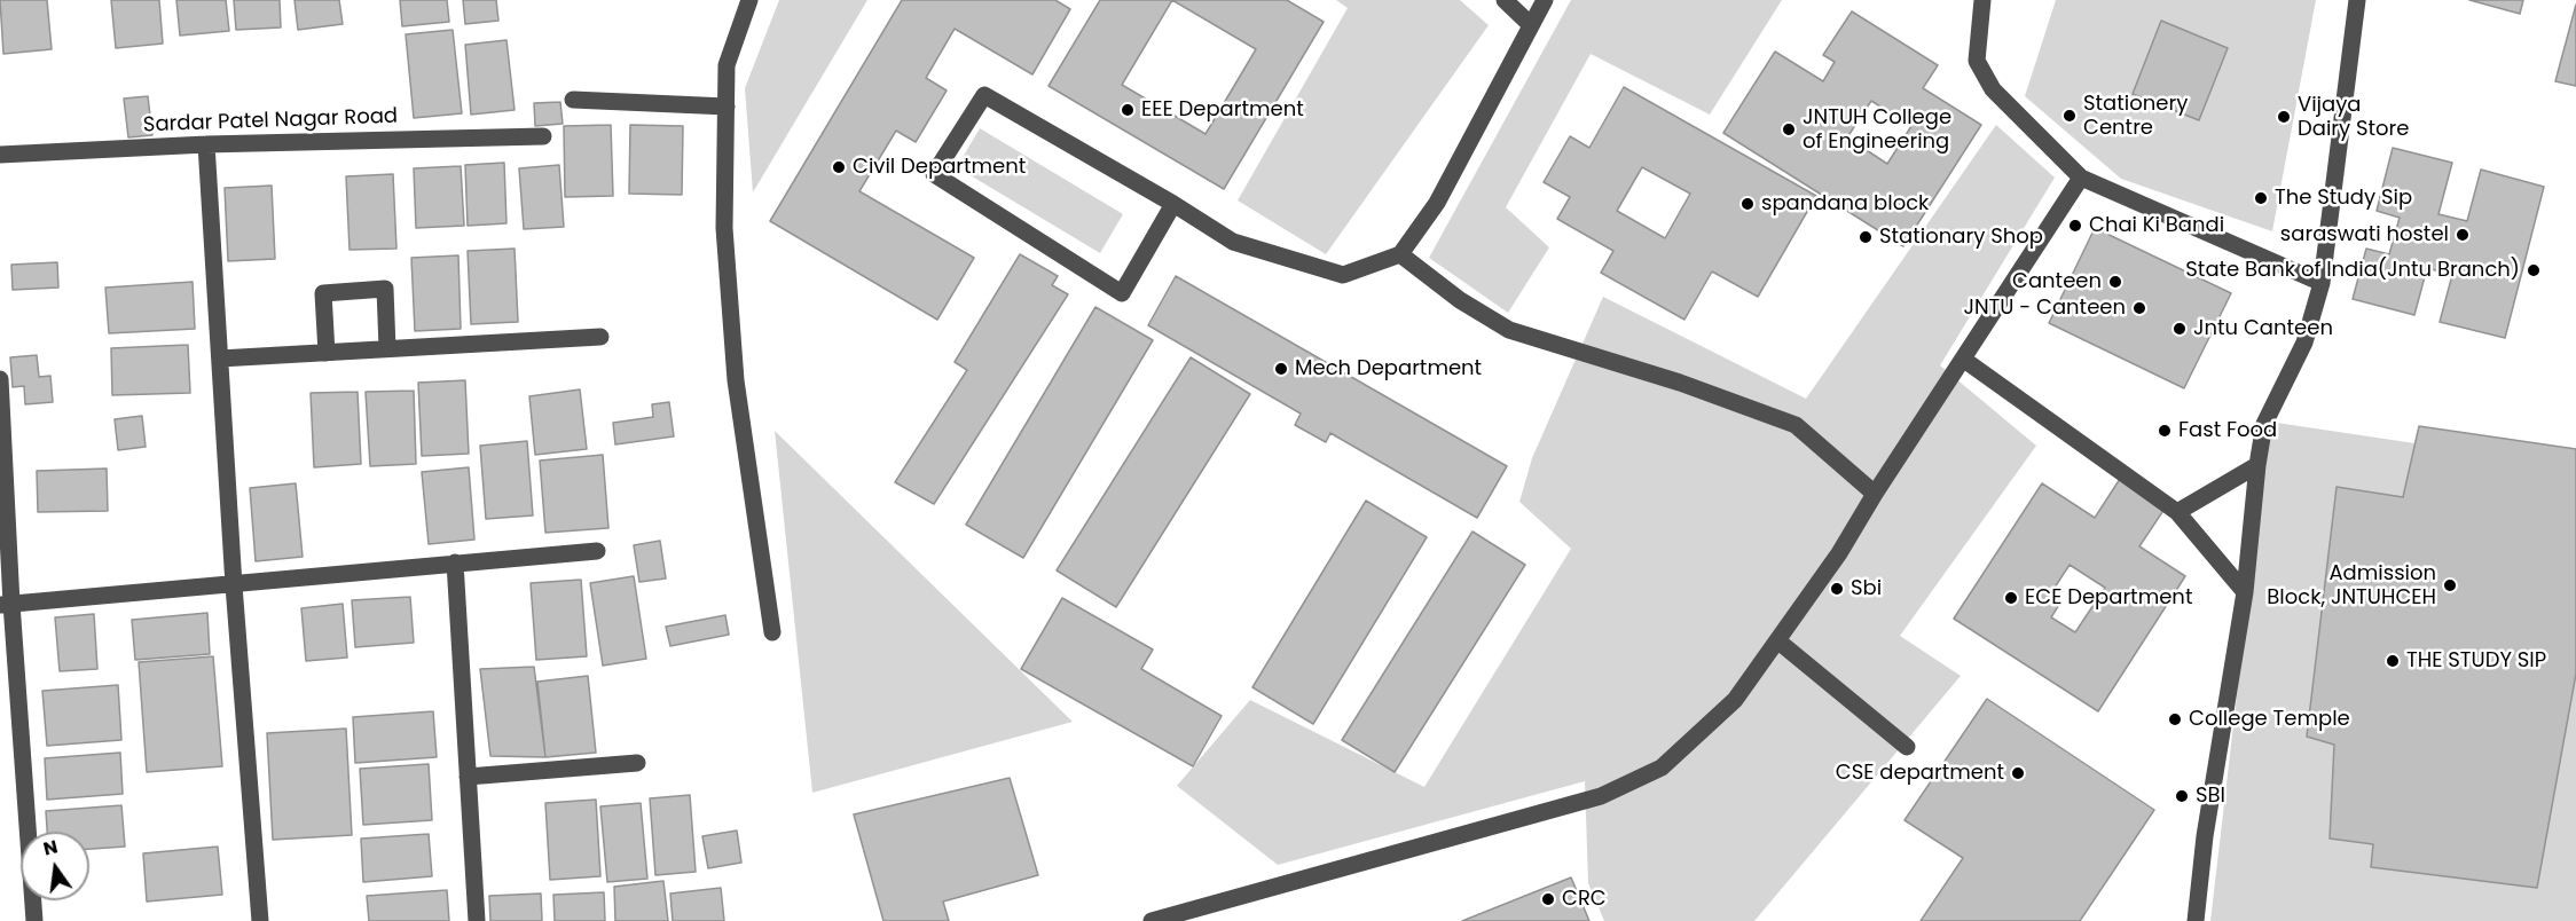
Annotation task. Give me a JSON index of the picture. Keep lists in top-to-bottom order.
{
  "streets": {
    "street": ["Sardar Patel Nagar Road"]
  },
  "places": [
    "EEE Department",
    "Stationery Centre",
    "Vijaya Dairy Store",
    "JNTUH College of Engineering",
    "Civil Department",
    "The Study Sip",
    "spandana block",
    "Chai Ki Bandi",
    "saraswati hostel",
    "Stationary Shop",
    "State Bank of India(Jntu Branch)",
    "Canteen",
    "JNTU - Canteen",
    "Jntu Canteen",
    "Mech Department",
    "Fast Food",
    "Admission Block, JNTUHCEH",
    "Sbi",
    "ECE Department",
    "THE STUDY SIP",
    "College Temple",
    "CSE department",
    "SBI",
    "CRC"
  ],
  "north": "top"
}
